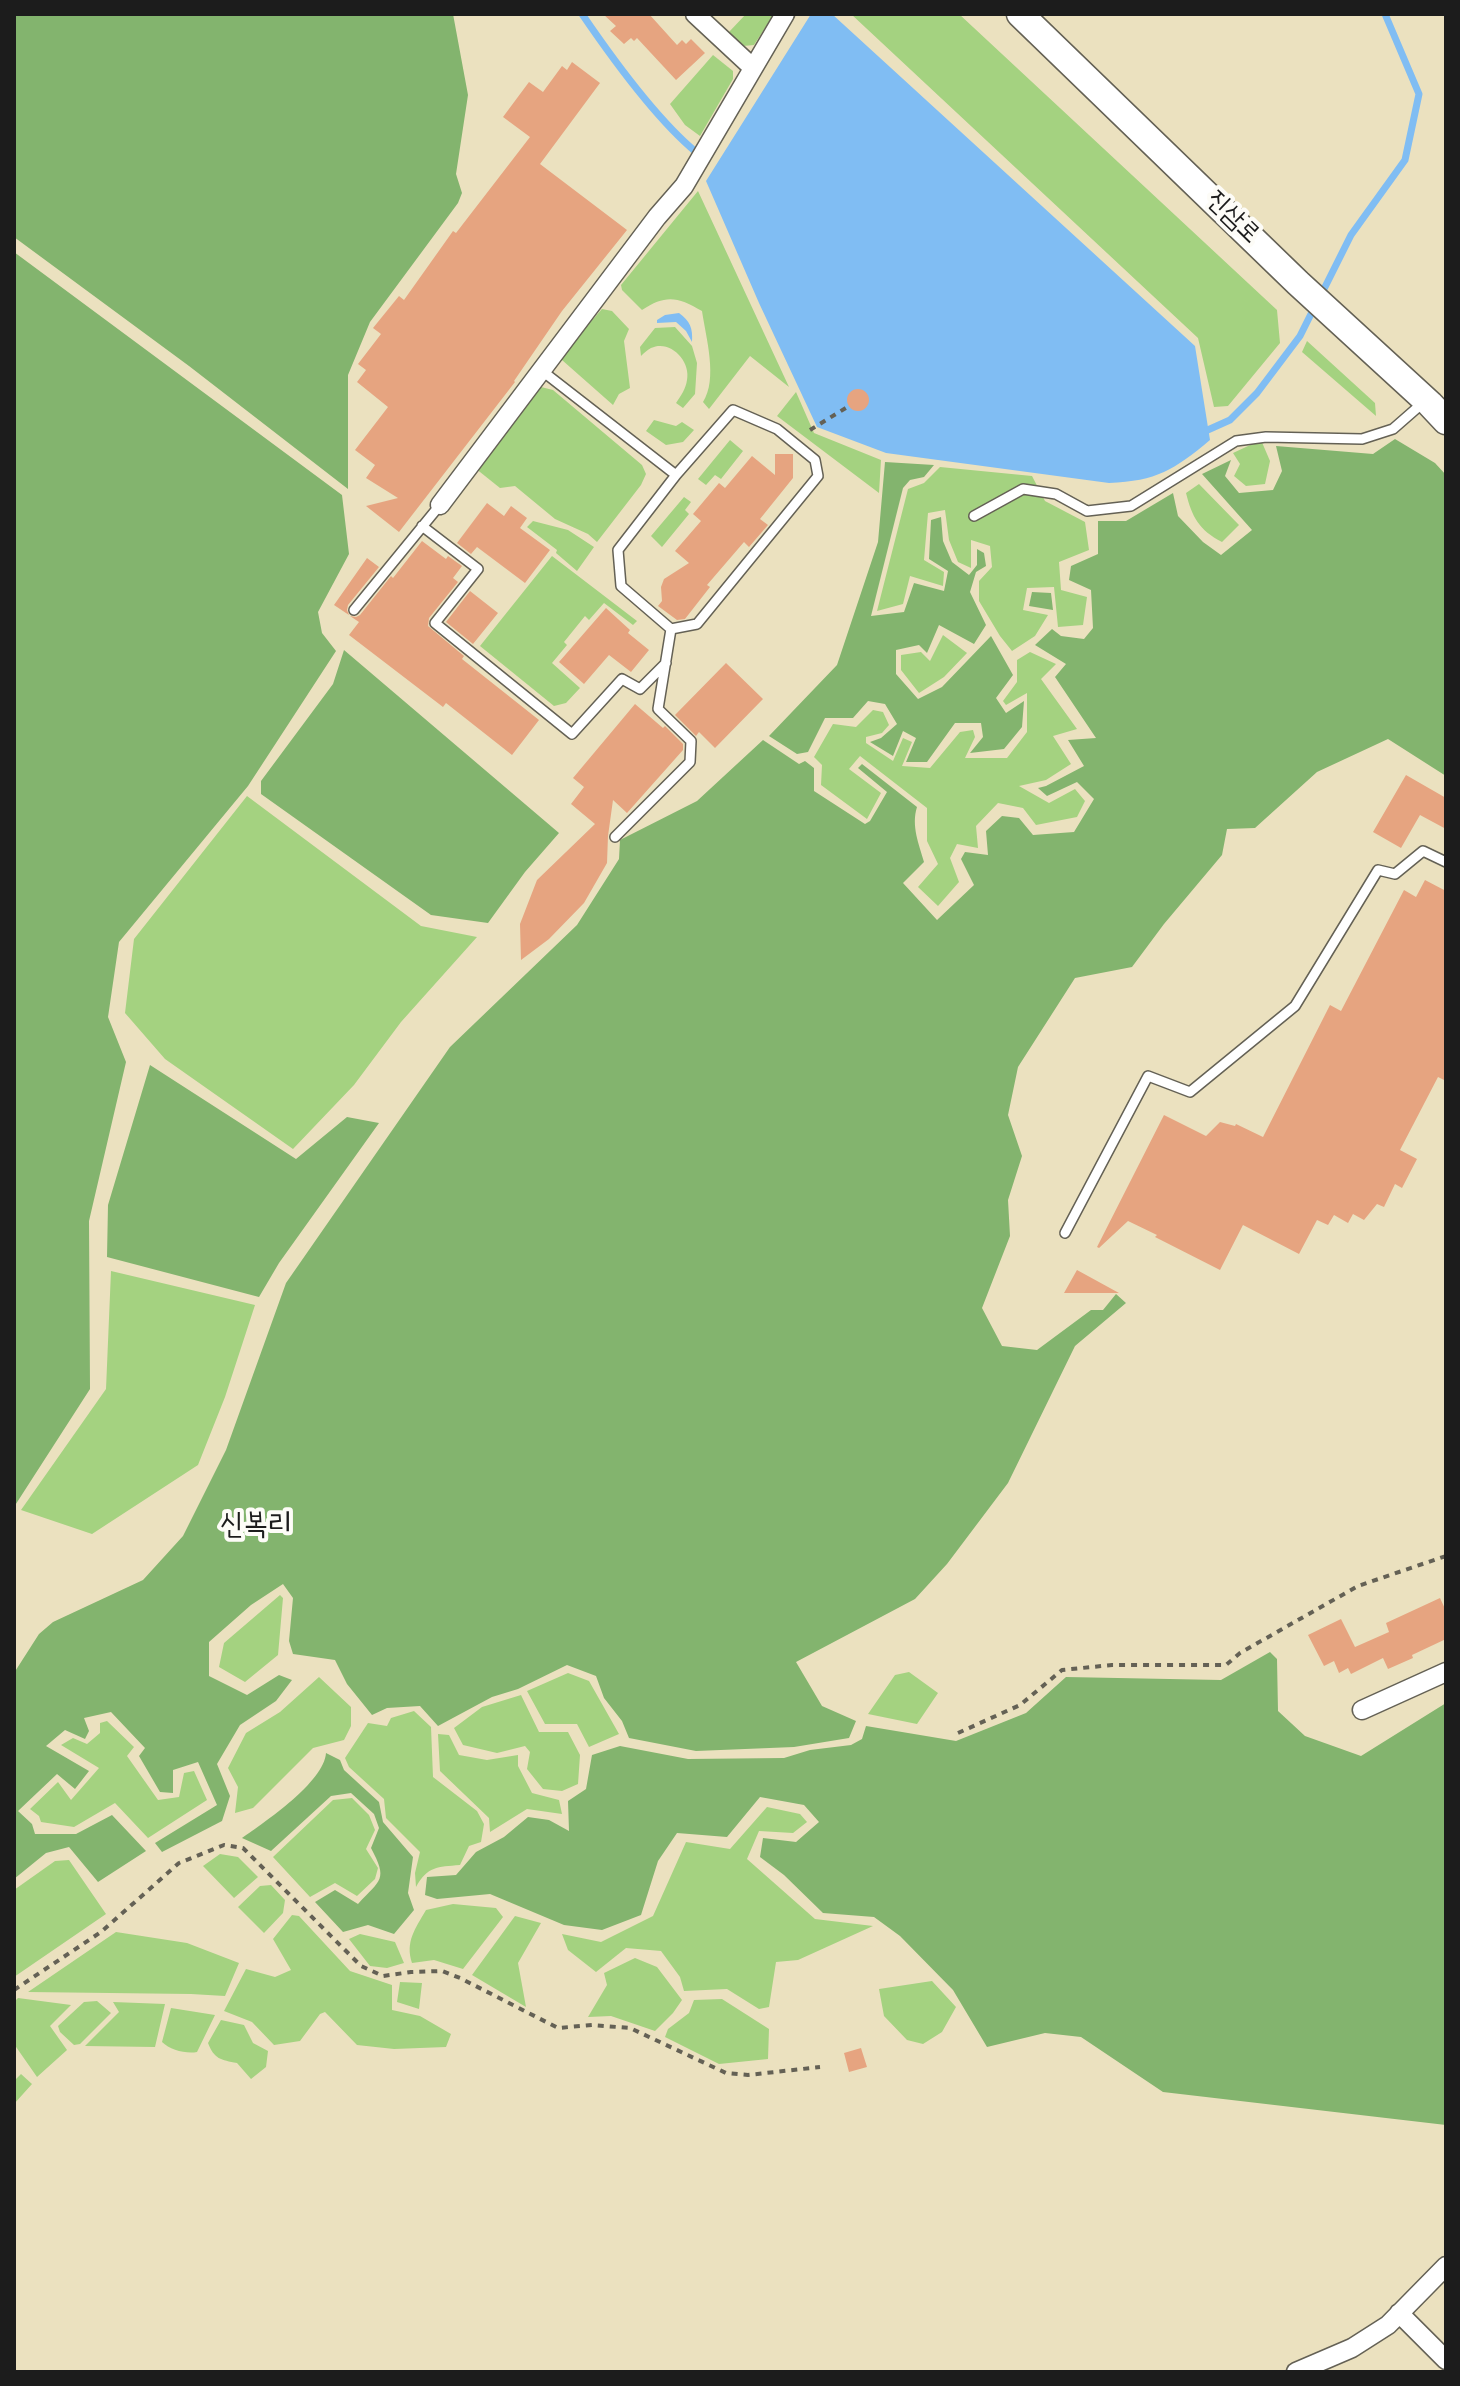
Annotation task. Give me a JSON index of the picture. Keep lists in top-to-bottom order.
{
  "streets": {
    "street": ["진삼로"]
  },
  "districts": ["신복리"]
}
